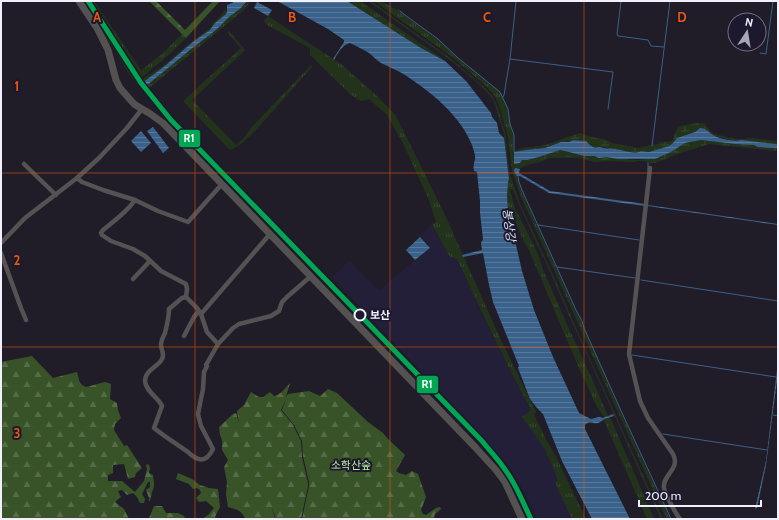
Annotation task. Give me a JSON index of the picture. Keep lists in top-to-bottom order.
{
  "water": ["봉상강"],
  "parks": ["소학산숲"],
  "places": ["보산"],
  "lines": ["transit line R1"],
  "scale_bar": "200 m",
  "north": "top",
  "grid": {
    "columns": [
      "A",
      "B",
      "C",
      "D"
    ],
    "rows": ["1", "2", "3"]
  }
}
